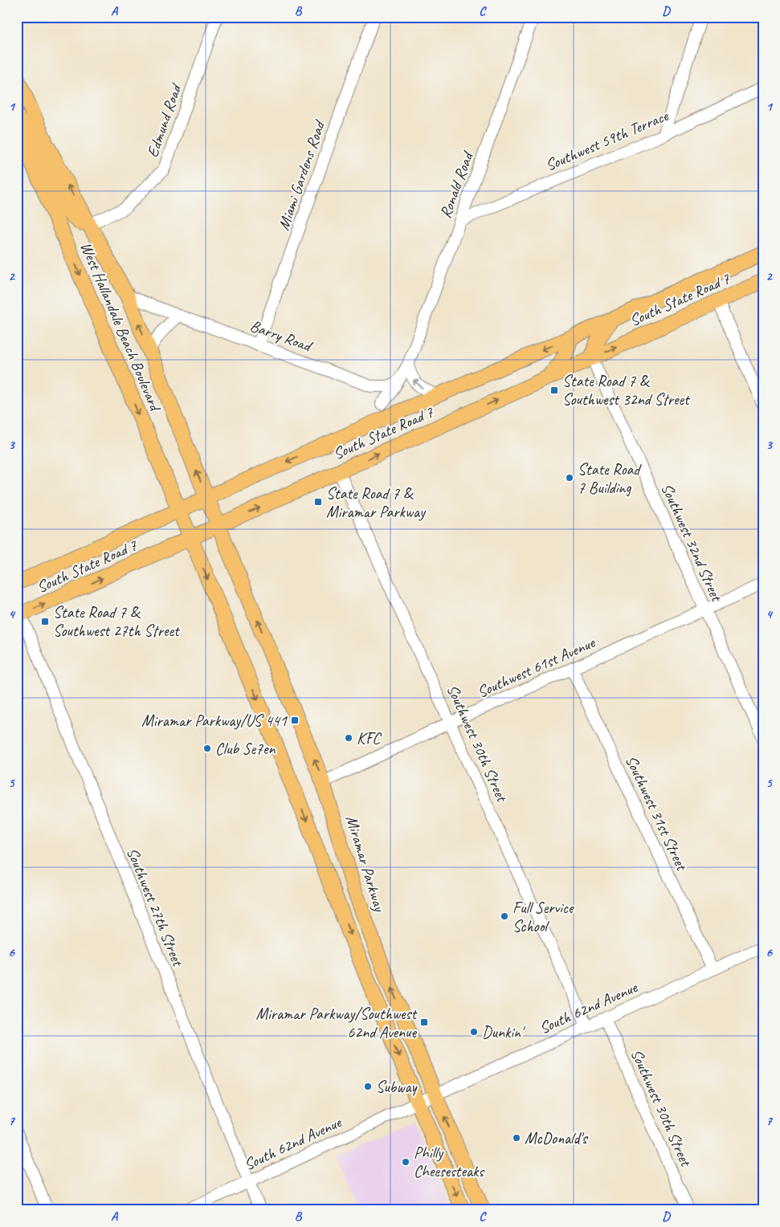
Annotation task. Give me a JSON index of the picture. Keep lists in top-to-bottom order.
{
  "streets": {
    "main road": ["South State Road 7", "West Hallandale Beach Boulevard", "Miramar Parkway"],
    "street": [
      "Edmund Road",
      "Southwest 59th Terrace",
      "Miami Gardens Road",
      "Ronald Road",
      "Barry Road",
      "Southwest 32nd Street",
      "Southwest 61st Avenue",
      "Southwest 30th Street",
      "Southwest 31st Street",
      "Southwest 27th Street",
      "South 62nd Avenue"
    ]
  },
  "crossings": [
    ["Edmund Road", "West Hallandale Beach Boulevard"],
    ["Southwest 59th Terrace", "Ronald Road"],
    ["Miami Gardens Road", "Barry Road"],
    ["Ronald Road", "South State Road 7"],
    ["Ronald Road", "Barry Road"],
    ["South State Road 7", "West Hallandale Beach Boulevard"],
    ["South State Road 7", "Southwest 32nd Street"],
    ["South State Road 7", "Southwest 30th Street"],
    ["South State Road 7", "Miramar Parkway"],
    ["South State Road 7", "Southwest 27th Street"],
    ["West Hallandale Beach Boulevard", "Barry Road"],
    ["West Hallandale Beach Boulevard", "Miramar Parkway"],
    ["Southwest 32nd Street", "Southwest 61st Avenue"],
    ["Southwest 61st Avenue", "Southwest 30th Street"],
    ["Southwest 61st Avenue", "Southwest 31st Street"],
    ["Southwest 61st Avenue", "Miramar Parkway"],
    ["Southwest 30th Street", "South 62nd Avenue"],
    ["Southwest 31st Street", "South 62nd Avenue"],
    ["Miramar Parkway", "South 62nd Avenue"],
    ["Southwest 27th Street", "South 62nd Avenue"]
  ],
  "places": {
    "transit": [
      "State Road 7 & Southwest 32nd Street",
      "State Road 7 & Miramar Parkway",
      "State Road 7 & Southwest 27th Street",
      "Miramar Parkway/US 441",
      "Miramar Parkway/Southwest 62nd Avenue"
    ],
    "other": [
      "State Road 7 Building",
      "KFC",
      "Club Se7en",
      "Full Service School",
      "Dunkin'",
      "Subway",
      "McDonald's",
      "Philly Cheesesteaks"
    ]
  },
  "grid": {
    "columns": [
      "A",
      "B",
      "C",
      "D"
    ],
    "rows": [
      "1",
      "2",
      "3",
      "4",
      "5",
      "6",
      "7"
    ]
  }
}
